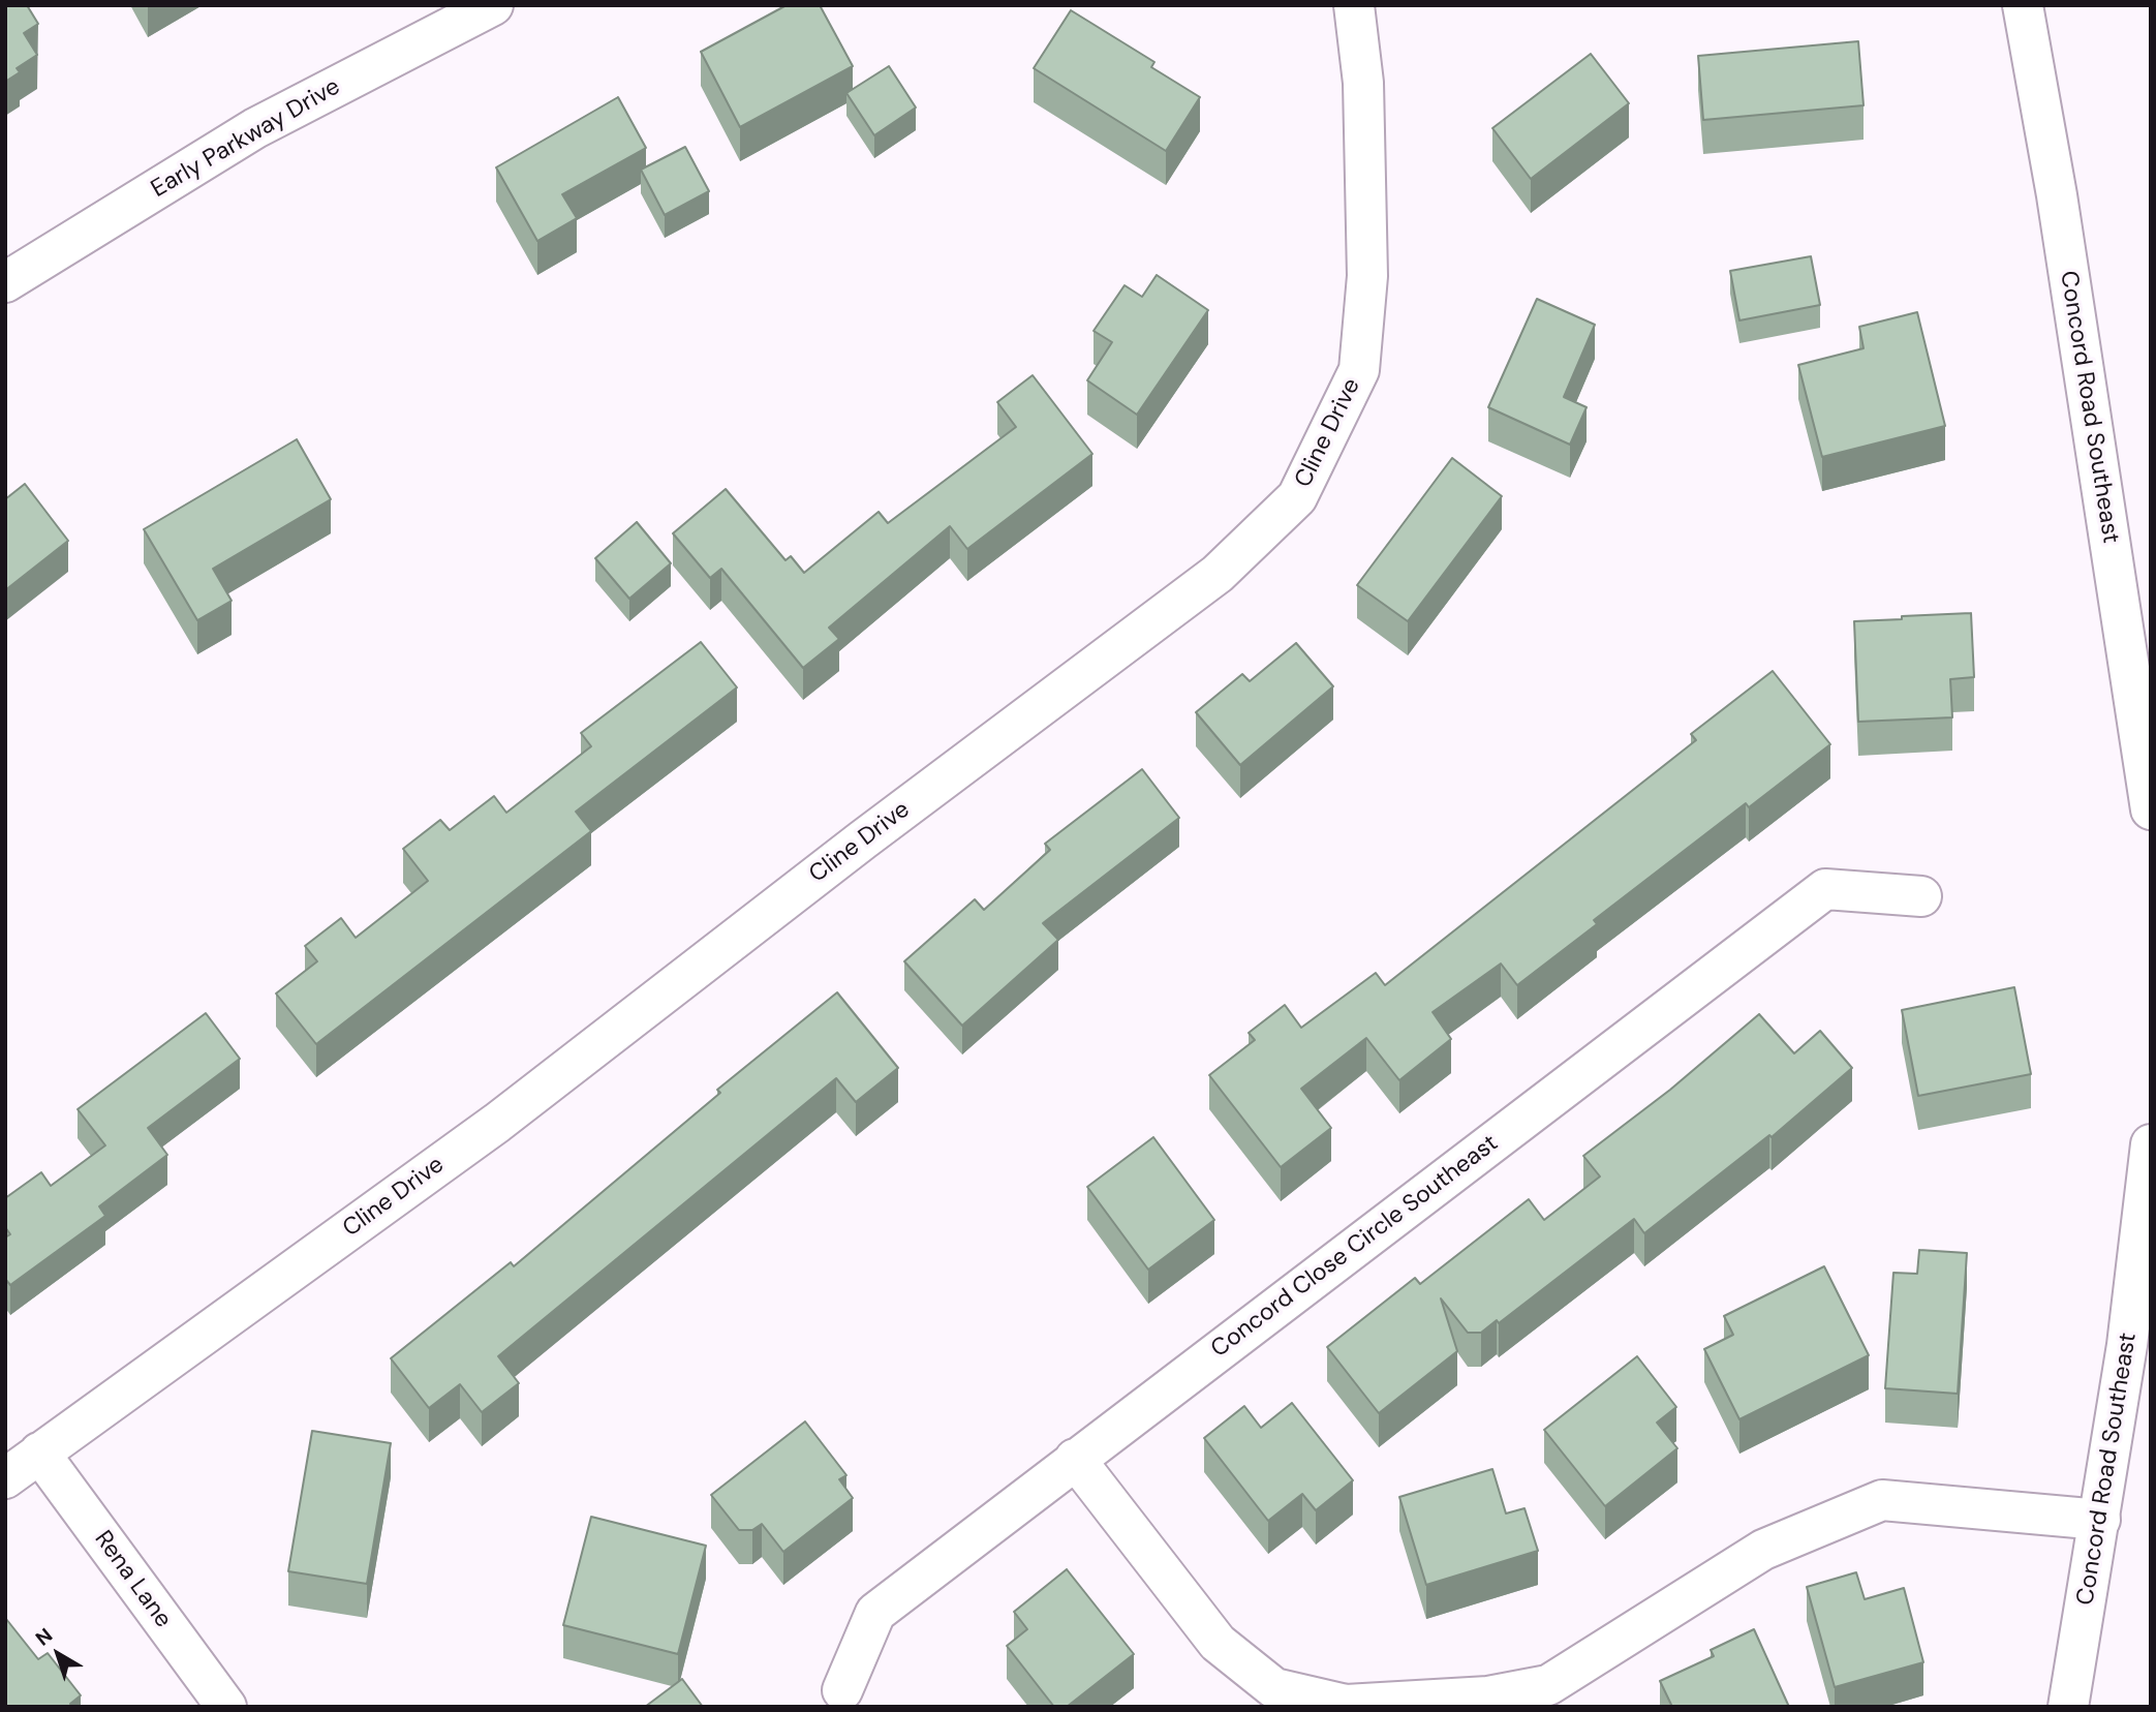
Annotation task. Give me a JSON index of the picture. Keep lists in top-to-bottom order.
{
  "streets": {
    "street": [
      "Early Parkway Drive",
      "Concord Road Southeast",
      "Cline Drive",
      "Concord Close Circle Southeast",
      "Rena Lane"
    ]
  },
  "crossings": [
    ["Cline Drive", "Rena Lane"]
  ],
  "north": "top left"
}
